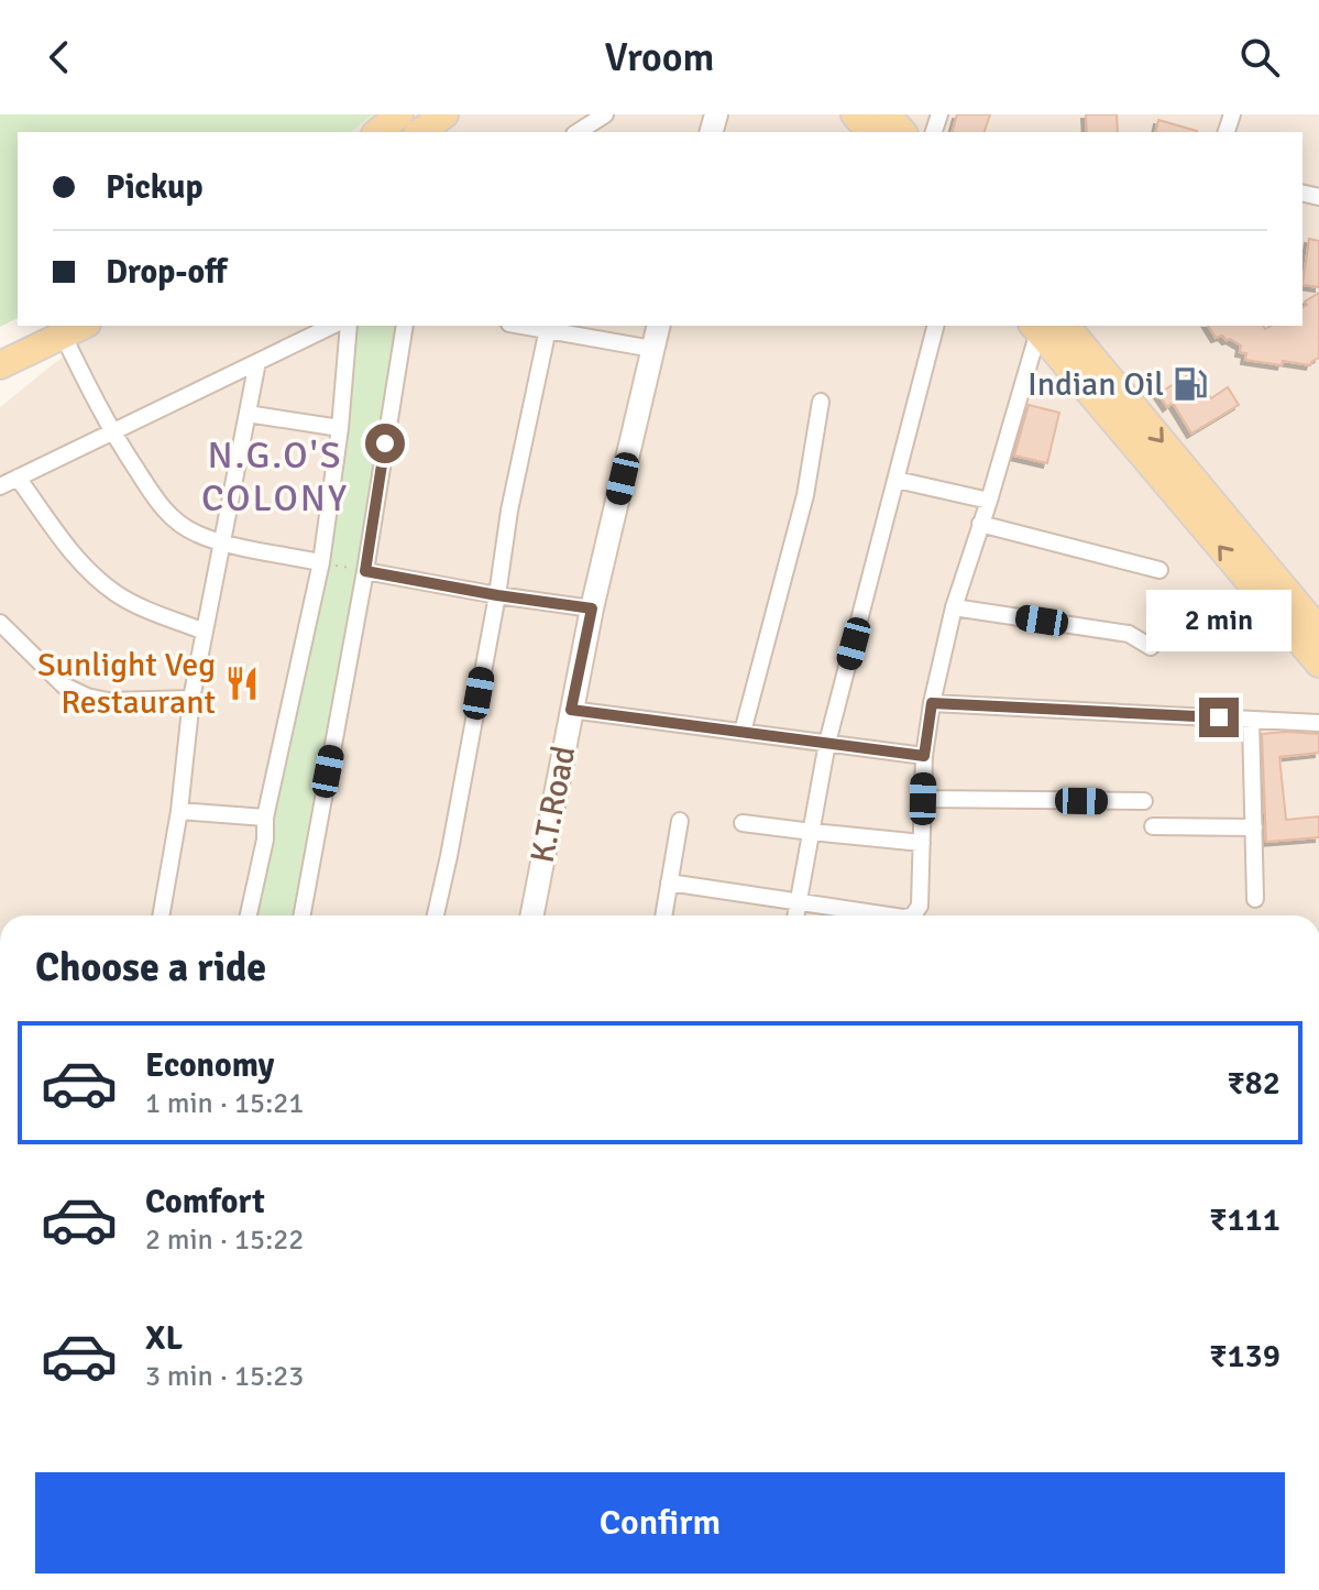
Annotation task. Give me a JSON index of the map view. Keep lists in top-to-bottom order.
{
  "streets": {
    "main road": ["K.T.Road"]
  },
  "districts": ["N.G.O'S COLONY"],
  "places": {
    "fuel station": ["Indian Oil"],
    "restaurant": ["Sunlight Veg Restaurant"]
  },
  "page": {
    "header": "Vroom",
    "banner": ["Pickup", "Drop-off"],
    "bubble": "2 min",
    "heading": "Choose a ride",
    "list": [
      {
        "name": "Economy",
        "note": "1 min · 15:21",
        "value": "₹82"
      },
      {
        "name": "Comfort",
        "note": "2 min · 15:22",
        "value": "₹111"
      },
      {
        "name": "XL",
        "note": "3 min · 15:23",
        "value": "₹139"
      }
    ],
    "buttons": "Confirm"
  }
}
